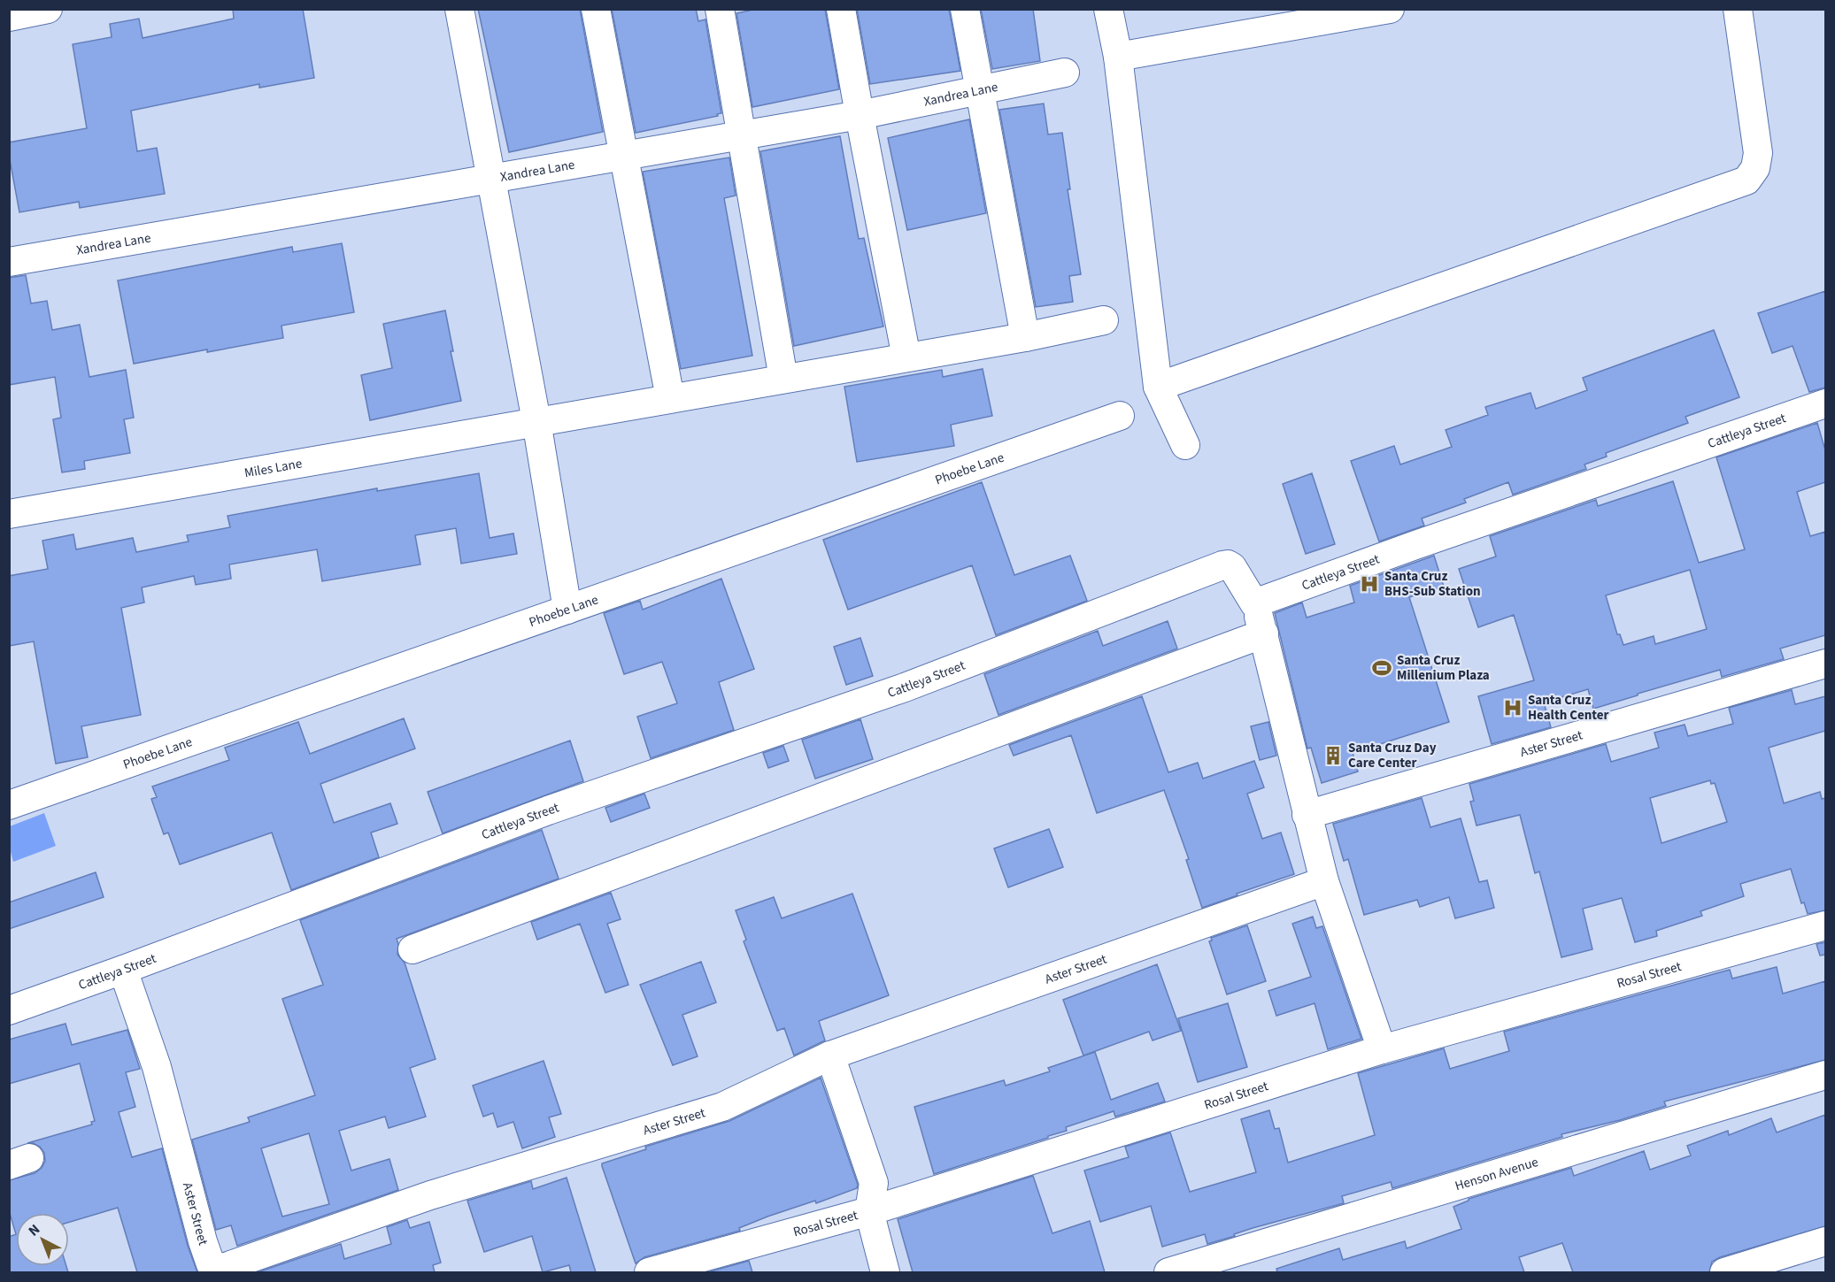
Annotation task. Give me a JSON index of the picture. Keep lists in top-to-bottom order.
{
  "streets": {
    "street": [
      "Xandrea Lane",
      "Cattleya Street",
      "Miles Lane",
      "Phoebe Lane",
      "Aster Street",
      "Rosal Street",
      "Henson Avenue"
    ]
  },
  "crossings": [
    ["Cattleya Street", "Aster Street"]
  ],
  "places": {
    "hospital": ["Santa Cruz BHS-Sub Station", "Santa Cruz Health Center"],
    "sports": ["Santa Cruz Millenium Plaza"],
    "building": ["Santa Cruz Day Care Center"]
  },
  "north": "top left"
}
